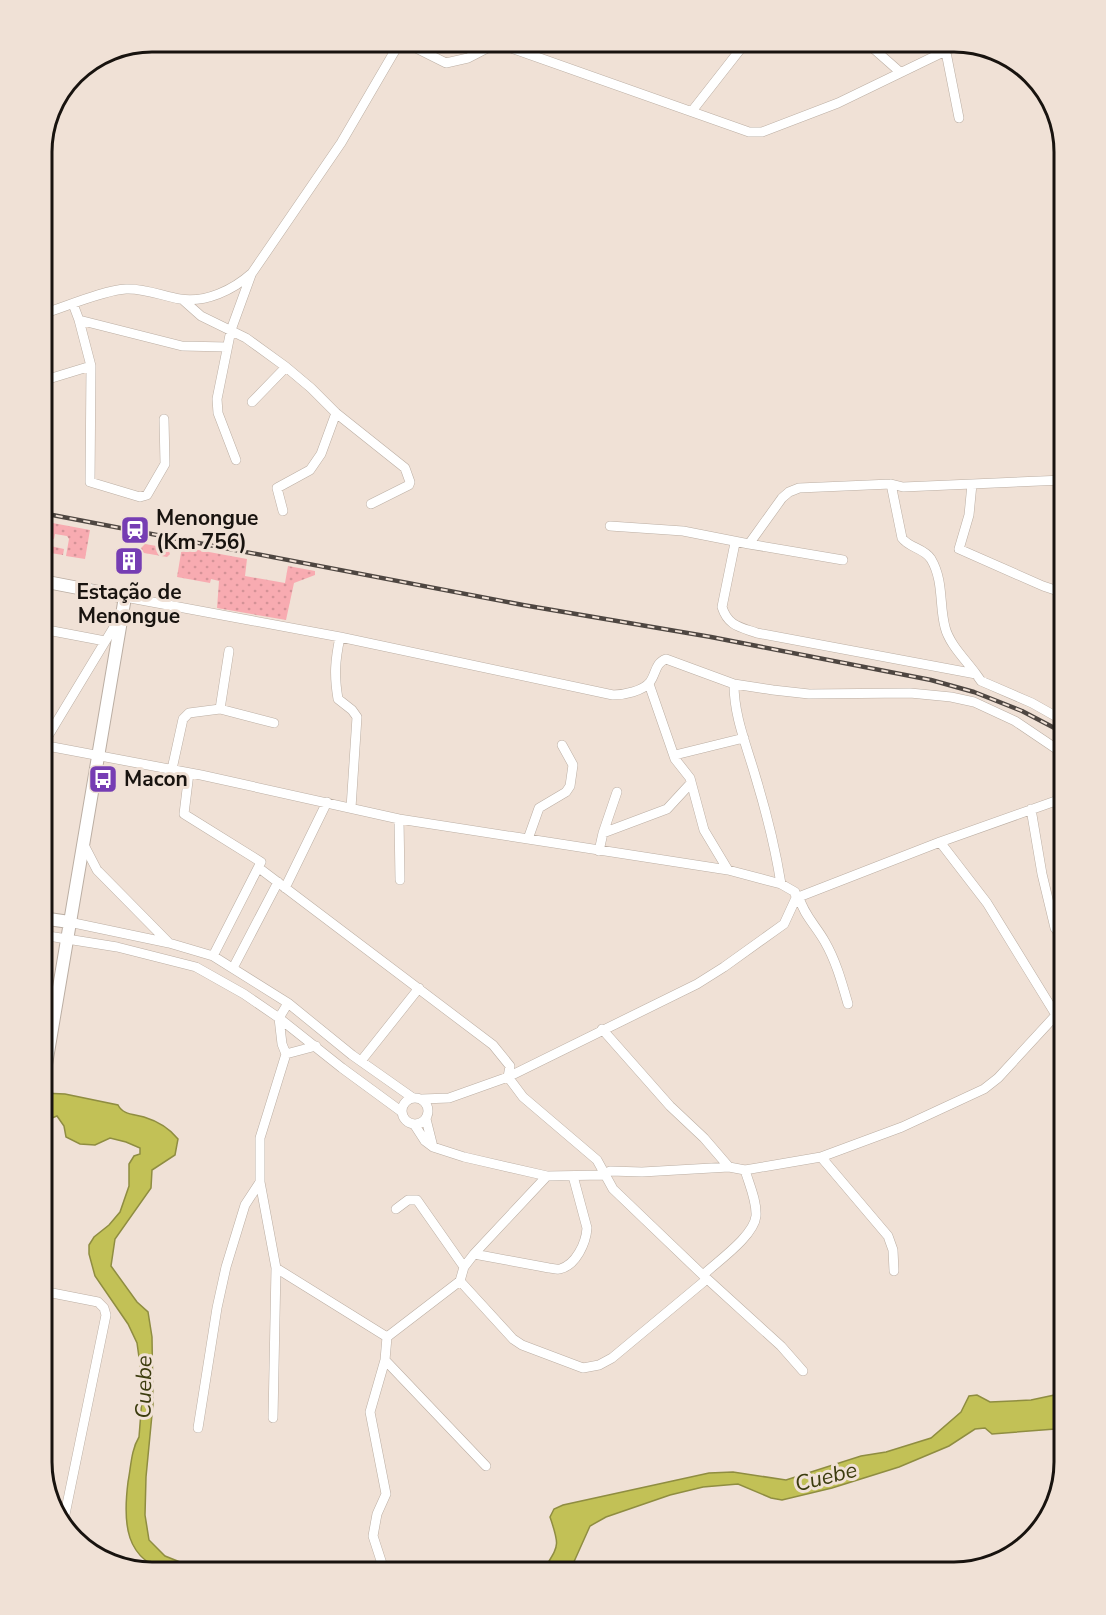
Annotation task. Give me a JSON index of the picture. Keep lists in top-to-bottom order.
{
  "water": ["Cuebe"],
  "places": {
    "station": ["Menongue (Km 756)"],
    "building": ["Estação de Menongue"],
    "bus stop": ["Macon"]
  }
}
